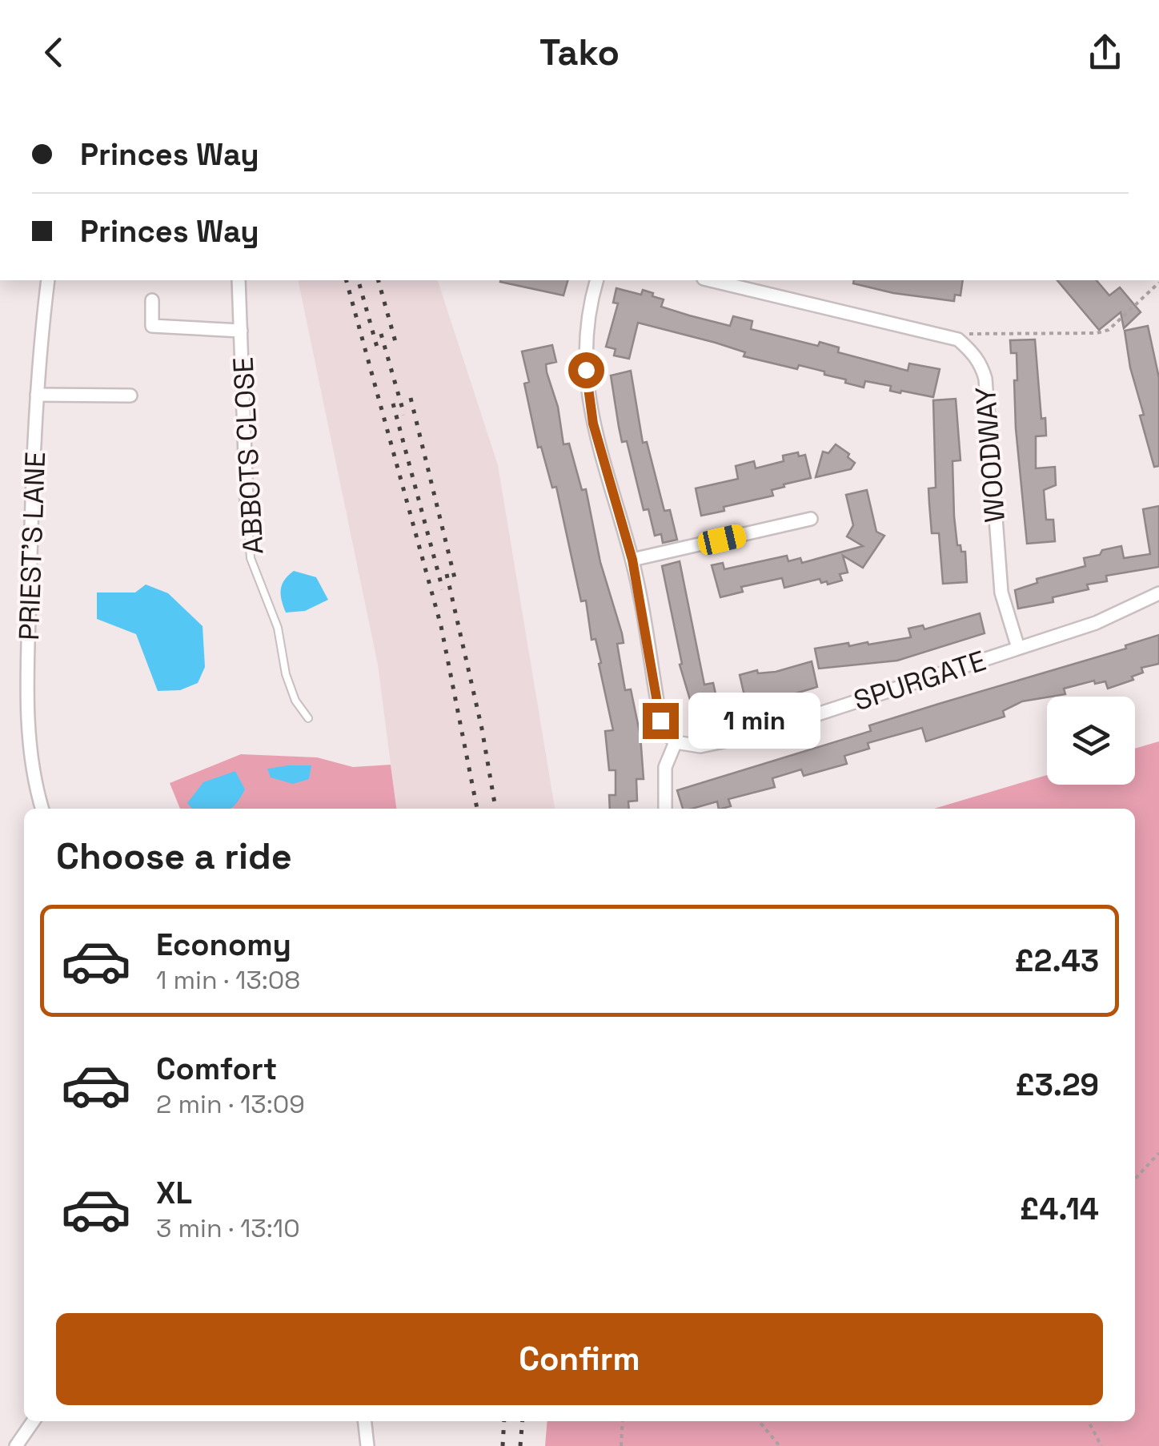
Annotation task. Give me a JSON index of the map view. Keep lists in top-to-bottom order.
{
  "streets": {
    "street": [
      "WOODWAY",
      "ABBOTS CLOSE",
      "PRIEST'S LANE",
      "SPURGATE"
    ]
  },
  "crossings": [
    ["WOODWAY", "SPURGATE"]
  ],
  "page": {
    "header": "Tako",
    "banner": ["Princes Way", "Princes Way"],
    "bubble": "1 min",
    "heading": "Choose a ride",
    "list": [
      {
        "name": "Economy",
        "note": "1 min · 13:08",
        "value": "£2.43"
      },
      {
        "name": "Comfort",
        "note": "2 min · 13:09",
        "value": "£3.29"
      },
      {
        "name": "XL",
        "note": "3 min · 13:10",
        "value": "£4.14"
      }
    ],
    "buttons": "Confirm"
  }
}
